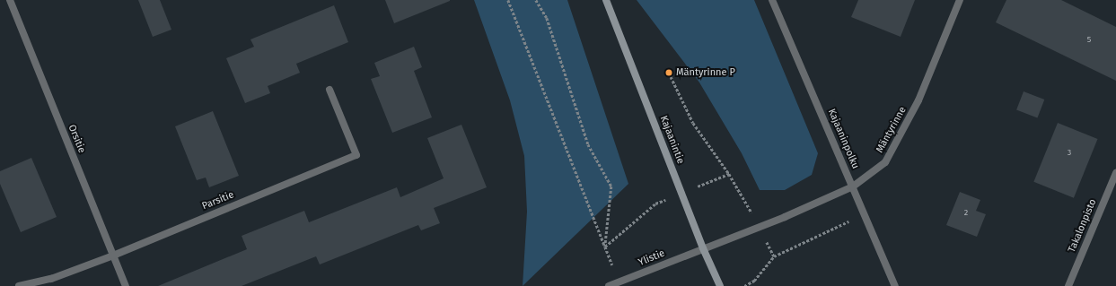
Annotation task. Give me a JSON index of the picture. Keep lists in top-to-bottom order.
{
  "streets": {
    "main road": ["Kajaanintie"],
    "street": [
      "Mäntyrinne",
      "Orsitie",
      "Kajaaninpolku",
      "Parsitie",
      "Takalonpisto",
      "Ylistie"
    ]
  },
  "crossings": [
    ["Mäntyrinne", "Kajaaninpolku"],
    ["Mäntyrinne", "Kajaanintie"],
    ["Mäntyrinne", "Ylistie"],
    ["Orsitie", "Parsitie"],
    ["Kajaanintie", "Ylistie"]
  ],
  "places": ["Mäntyrinne P"],
  "house_numbers": ["5", "3", "2"]
}
